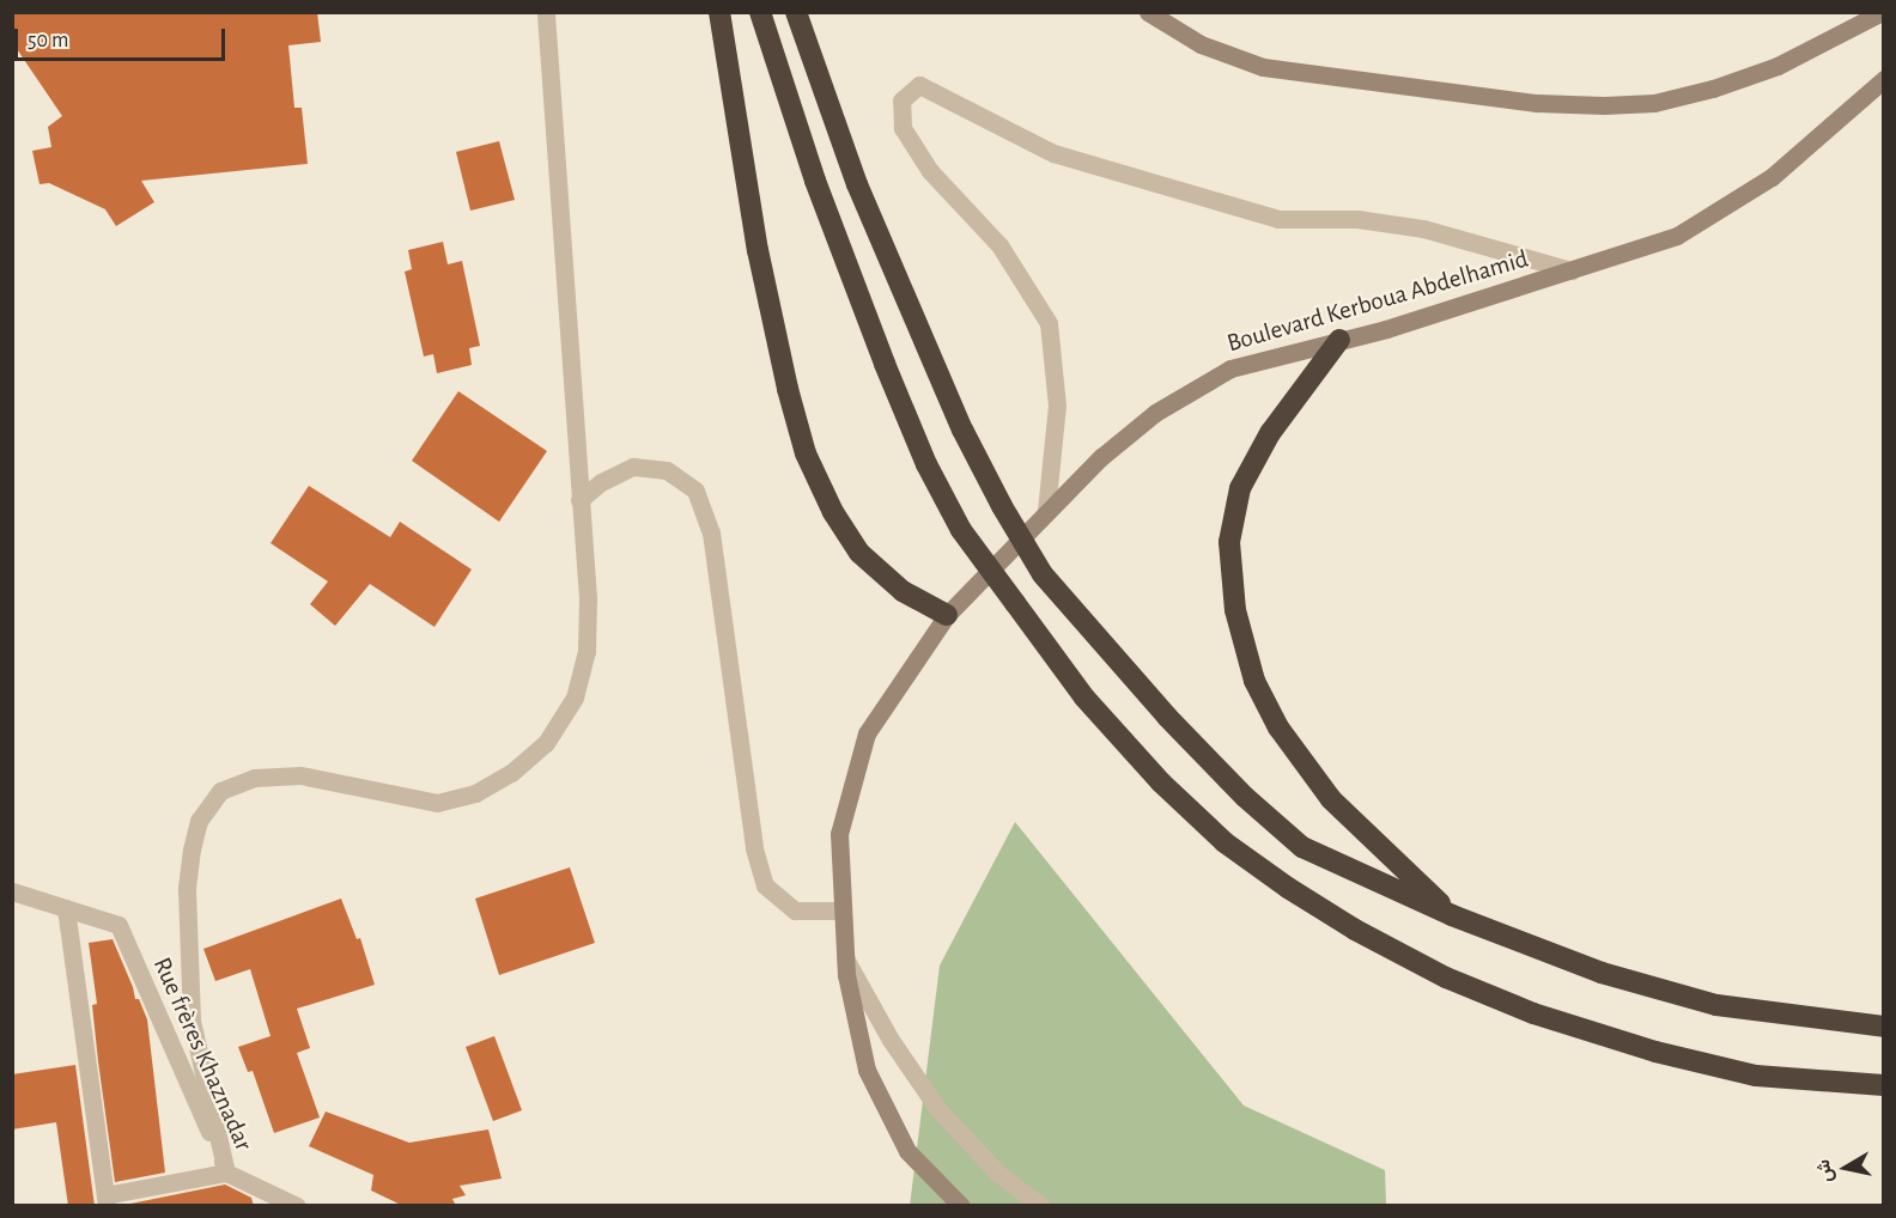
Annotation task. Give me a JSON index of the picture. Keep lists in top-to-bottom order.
{
  "streets": {
    "main road": ["Boulevard Kerboua Abdelhamid"],
    "street": ["Rue frères Khaznadar"]
  },
  "scale_bar": "50 m",
  "north": "left"
}
